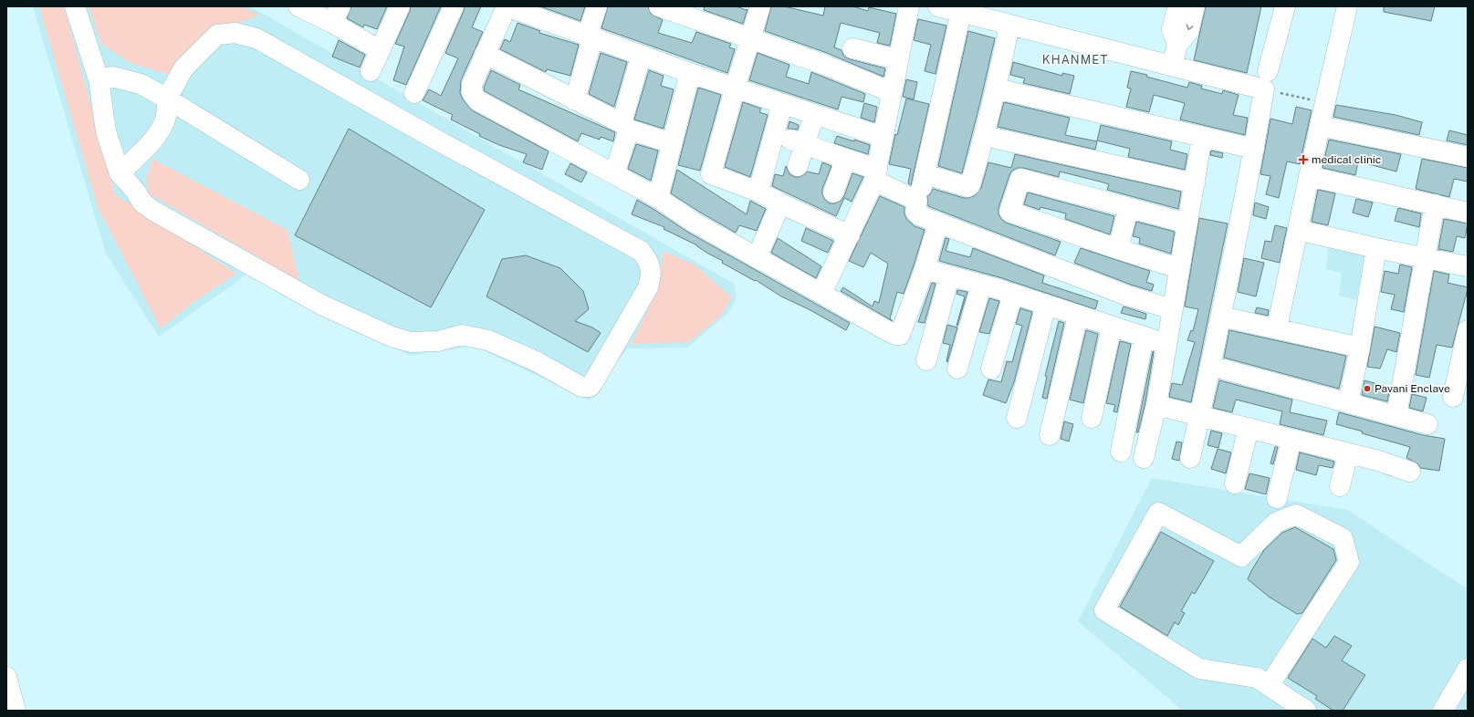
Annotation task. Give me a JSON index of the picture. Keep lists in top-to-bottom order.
{
  "districts": ["KHANMET"],
  "places": {
    "health": ["medical clinic"],
    "other": ["Pavani Enclave"]
  }
}
